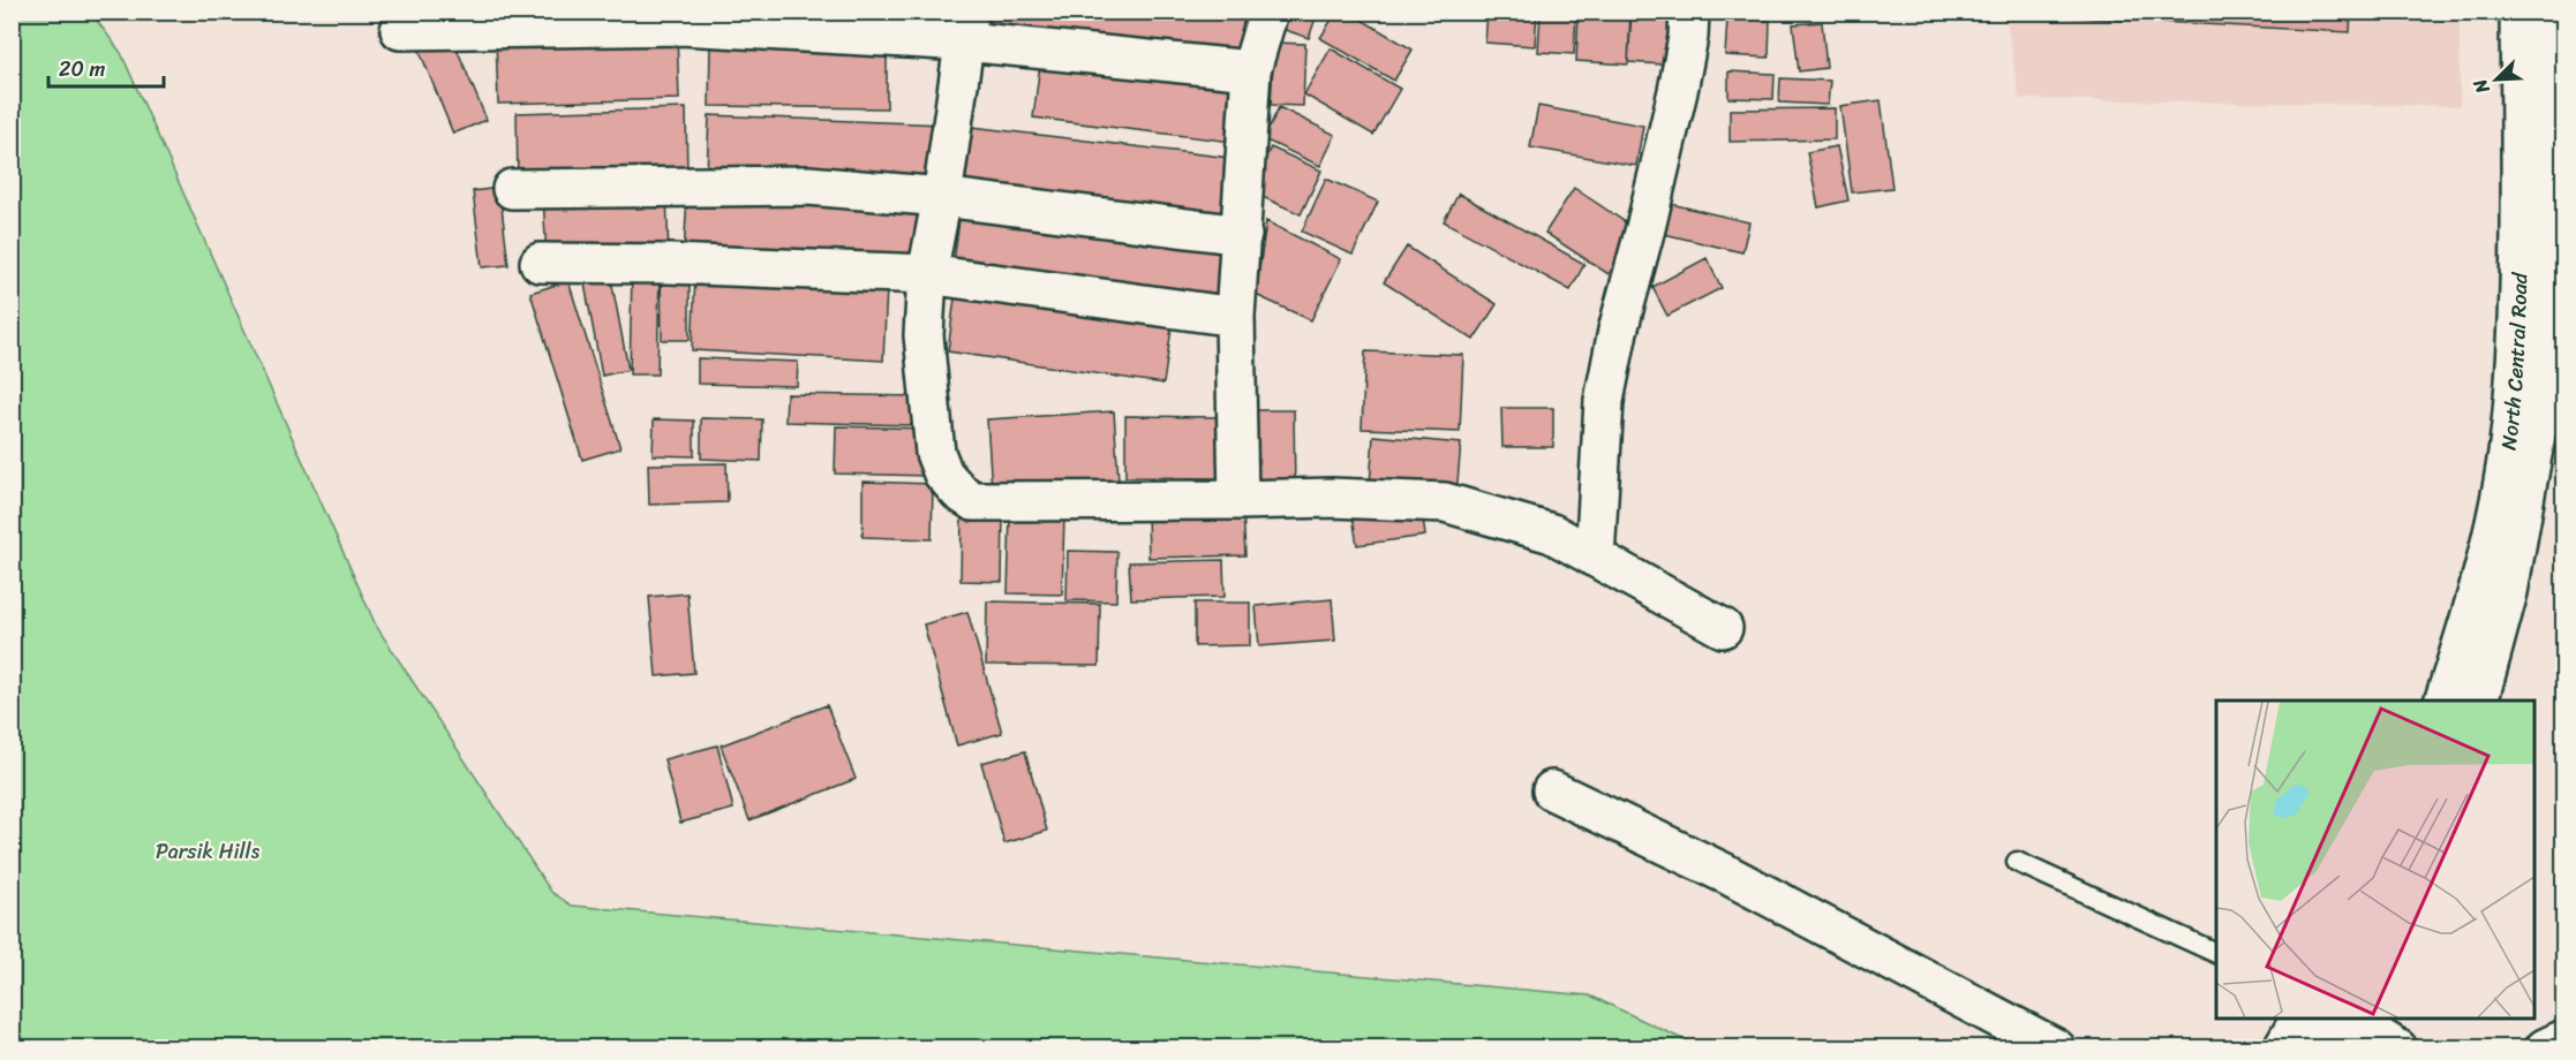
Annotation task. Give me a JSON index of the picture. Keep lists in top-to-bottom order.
{
  "streets": {
    "street": ["North Central Road"]
  },
  "parks": ["Parsik Hills"],
  "scale_bar": "20 m",
  "north": "bottom left"
}
